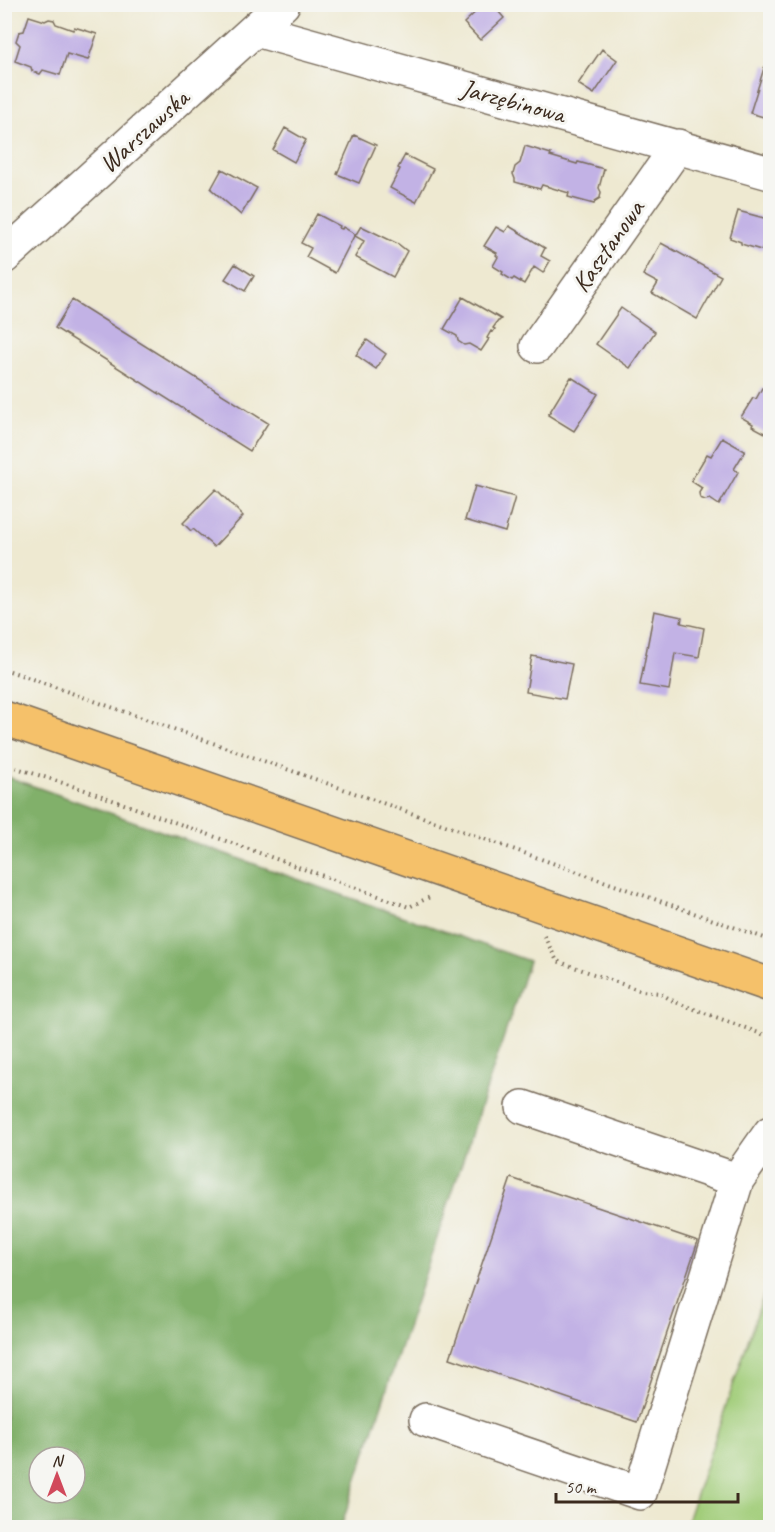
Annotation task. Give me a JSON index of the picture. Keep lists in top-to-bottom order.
{
  "streets": {
    "street": ["Jarzębinowa", "Warszawska", "Kasztanowa"]
  },
  "crossings": [
    ["Jarzębinowa", "Warszawska"],
    ["Jarzębinowa", "Kasztanowa"]
  ],
  "scale_bar": "50 m",
  "north": "top"
}
